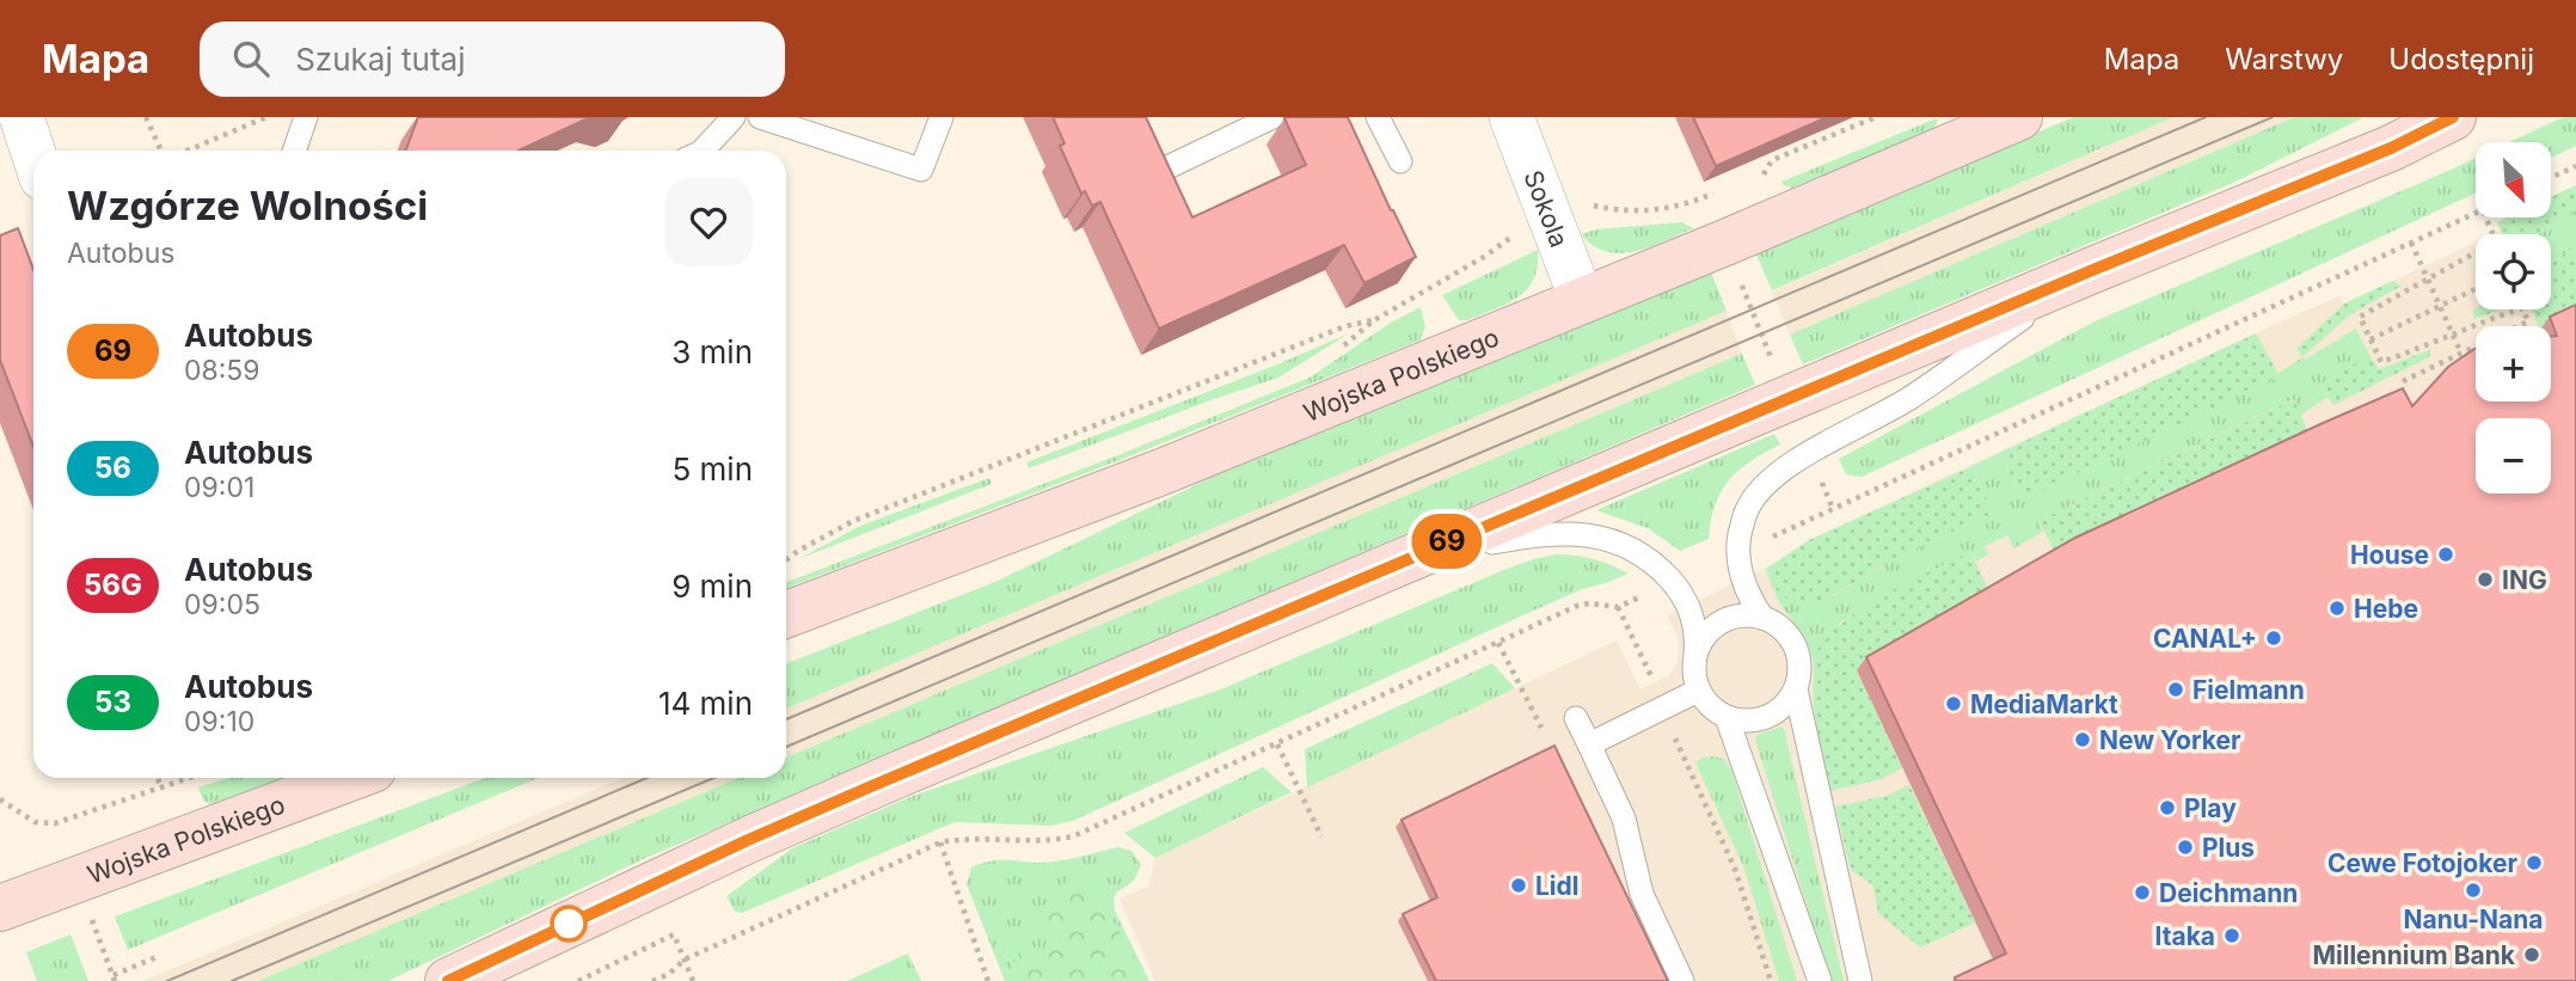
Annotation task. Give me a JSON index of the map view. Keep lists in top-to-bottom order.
{
  "streets": {
    "street": ["Sokola", "Wojska Polskiego"]
  },
  "crossings": [
    ["Sokola", "Wojska Polskiego"]
  ],
  "places": [
    "House",
    "ING",
    "Hebe",
    "CANAL+",
    "Fielmann",
    "MediaMarkt",
    "New Yorker",
    "Play",
    "Plus",
    "Cewe Fotojoker",
    "Lidl",
    "Nanu-Nana",
    "Deichmann",
    "Itaka",
    "Millennium Bank"
  ],
  "lines": ["bus line 69"],
  "north": "bottom right",
  "page": {
    "header": "Mapa",
    "search": "Szukaj tutaj",
    "nav": ["Mapa", "Warstwy", "Udostępnij"],
    "on_map": "69",
    "map_buttons": ["+", "−"],
    "heading": ["Wzgórze Wolności", "Autobus"],
    "list": [
      {
        "mark": "69",
        "name": "Autobus",
        "note": "08:59",
        "value": "3 min"
      },
      {
        "mark": "56",
        "name": "Autobus",
        "note": "09:01",
        "value": "5 min"
      },
      {
        "mark": "56G",
        "name": "Autobus",
        "note": "09:05",
        "value": "9 min"
      },
      {
        "mark": "53",
        "name": "Autobus",
        "note": "09:10",
        "value": "14 min"
      }
    ]
  }
}
